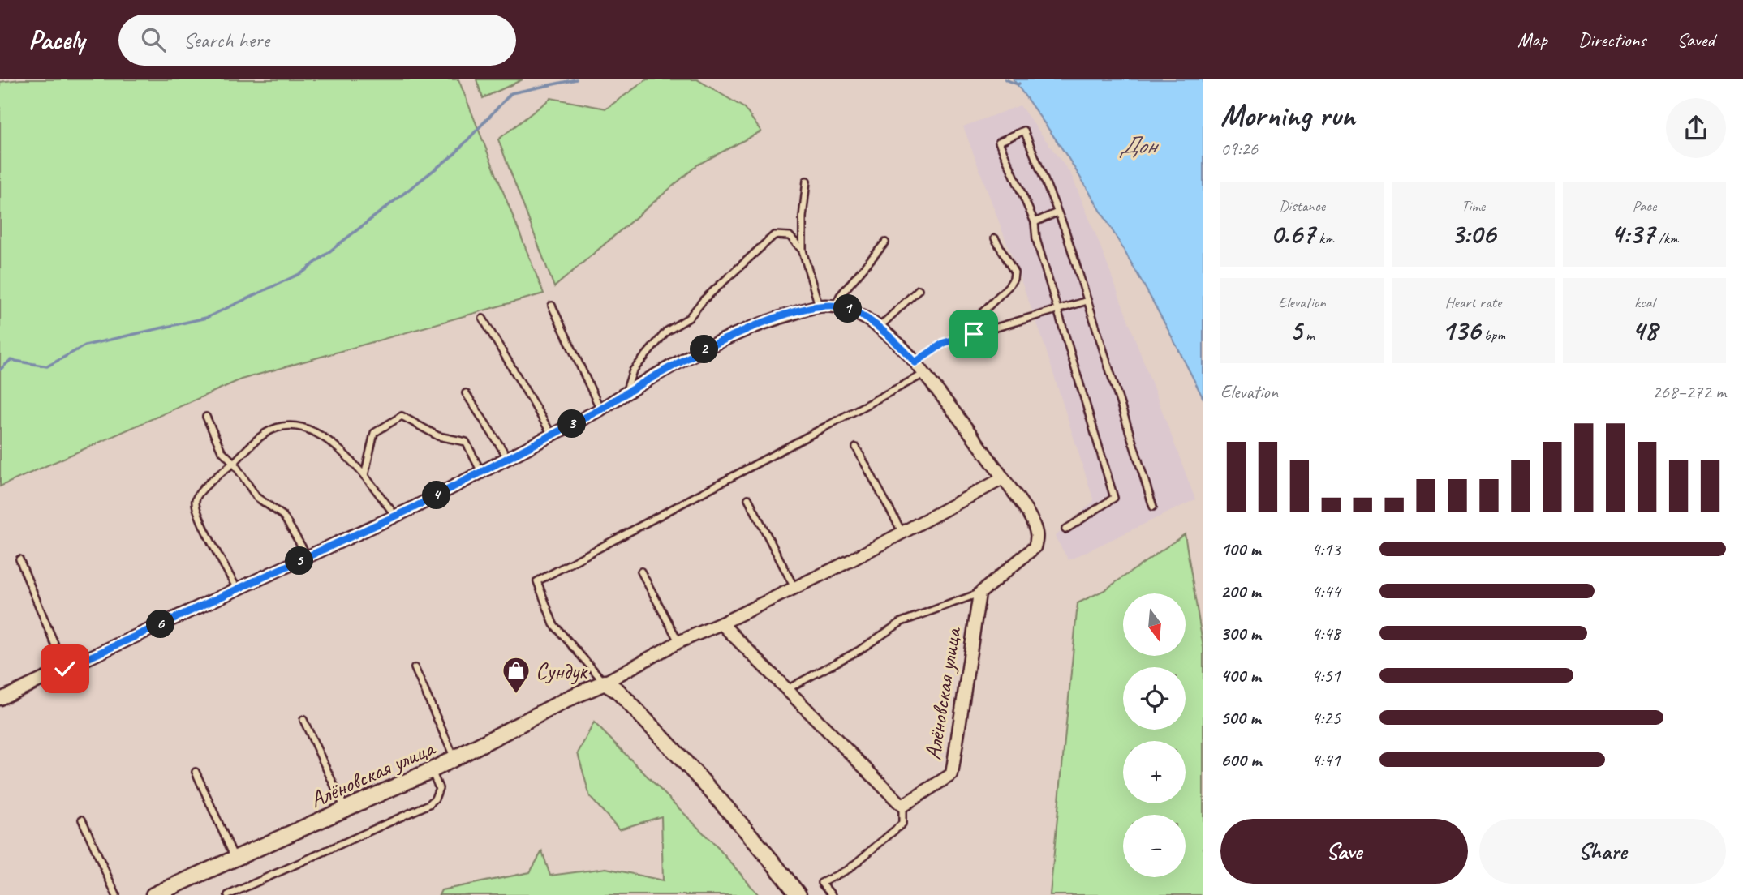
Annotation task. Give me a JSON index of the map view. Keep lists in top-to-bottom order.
{
  "streets": {
    "street": ["Алёновская улица"]
  },
  "water": ["Дон"],
  "places": {
    "shop": ["Сундук"]
  },
  "north": "bottom",
  "page": {
    "header": "Pacely",
    "search": "Search here",
    "nav": ["Map", "Directions", "Saved"],
    "heading": ["Morning run", "09:26"],
    "stats": [
      ["Distance", "0.67 km"],
      ["Time", "3:06"],
      ["Pace", "4:37 /km"],
      ["Elevation", "5 m"],
      ["Heart rate", "136 bpm"],
      ["kcal", "48"]
    ],
    "pins": [
      "1",
      "2",
      "3",
      "4",
      "5",
      "6"
    ],
    "chart": ["Elevation", "268–272 m"],
    "list": [
      {
        "name": "100 m",
        "note": "4:13"
      },
      {
        "name": "200 m",
        "note": "4:44"
      },
      {
        "name": "300 m",
        "note": "4:48"
      },
      {
        "name": "400 m",
        "note": "4:51"
      },
      {
        "name": "500 m",
        "note": "4:25"
      },
      {
        "name": "600 m",
        "note": "4:41"
      }
    ],
    "map_buttons": ["+", "−"],
    "buttons": ["Save", "Share"]
  }
}
